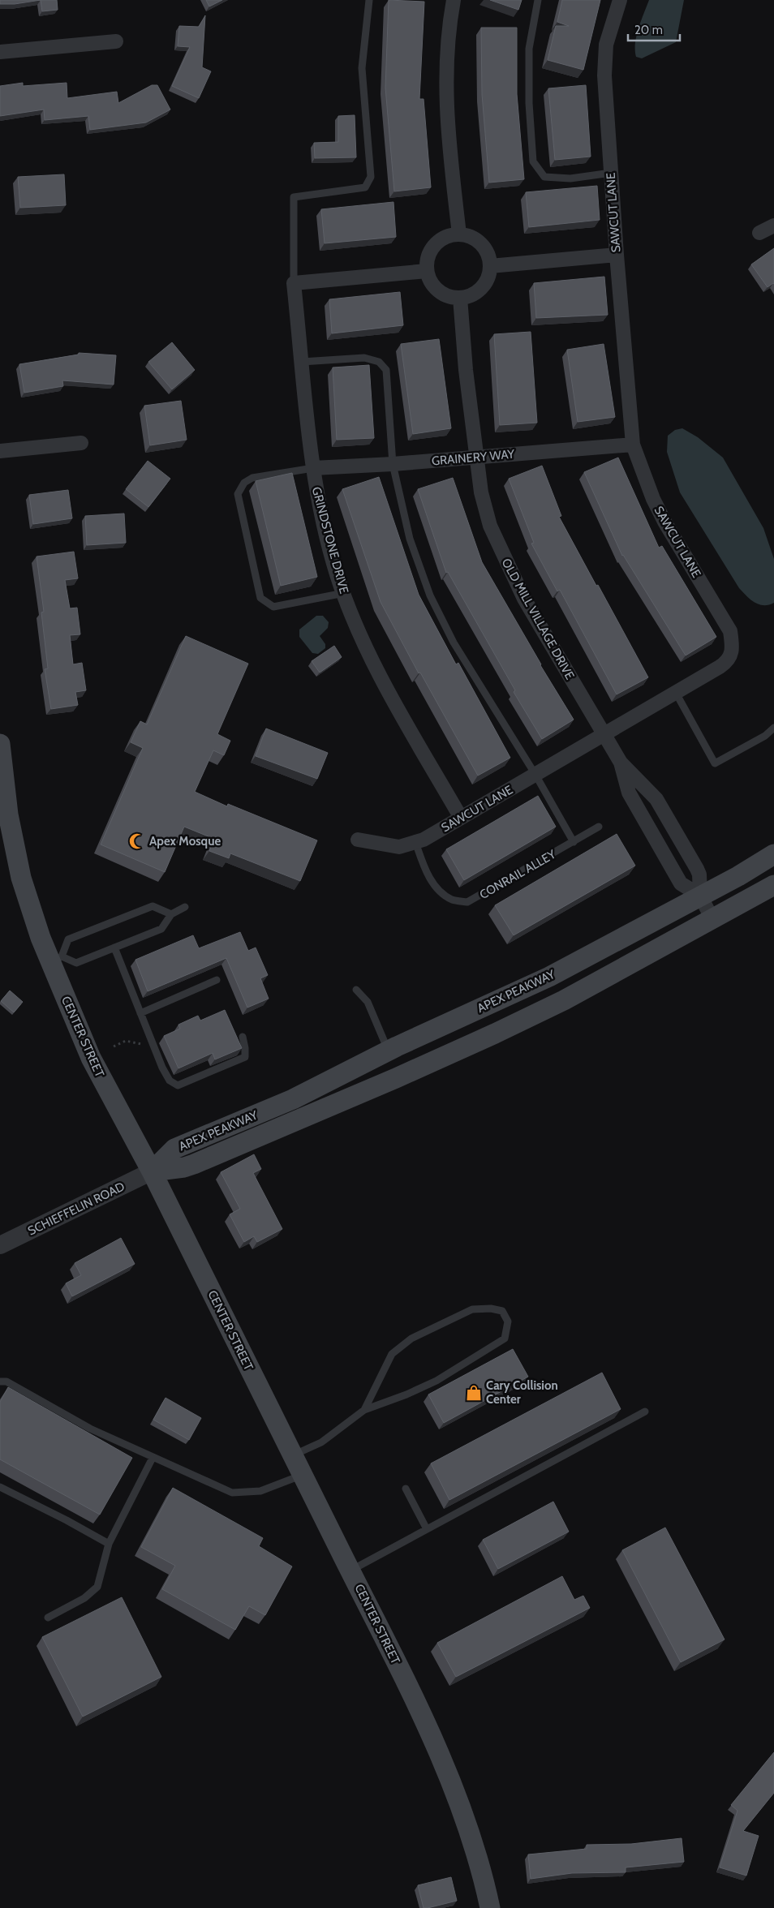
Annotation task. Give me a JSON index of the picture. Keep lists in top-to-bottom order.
{
  "streets": {
    "main road": ["APEX PEAKWAY", "CENTER STREET"],
    "street": [
      "SAWCUT LANE",
      "GRAINERY WAY",
      "GRINDSTONE DRIVE",
      "OLD MILL VILLAGE DRIVE",
      "SCHIEFFELIN ROAD"
    ],
    "lane": ["CONRAIL ALLEY"]
  },
  "crossings": [
    ["SAWCUT LANE", "GRAINERY WAY"],
    ["SAWCUT LANE", "GRINDSTONE DRIVE"],
    ["SAWCUT LANE", "OLD MILL VILLAGE DRIVE"],
    ["SAWCUT LANE", "CONRAIL ALLEY"],
    ["GRAINERY WAY", "GRINDSTONE DRIVE"],
    ["GRAINERY WAY", "OLD MILL VILLAGE DRIVE"],
    ["OLD MILL VILLAGE DRIVE", "APEX PEAKWAY"],
    ["APEX PEAKWAY", "CENTER STREET"],
    ["APEX PEAKWAY", "SCHIEFFELIN ROAD"],
    ["CENTER STREET", "SCHIEFFELIN ROAD"]
  ],
  "places": {
    "mosque": ["Apex Mosque"],
    "shop": ["Cary Collision Center"]
  },
  "scale_bar": "20 m"
}
